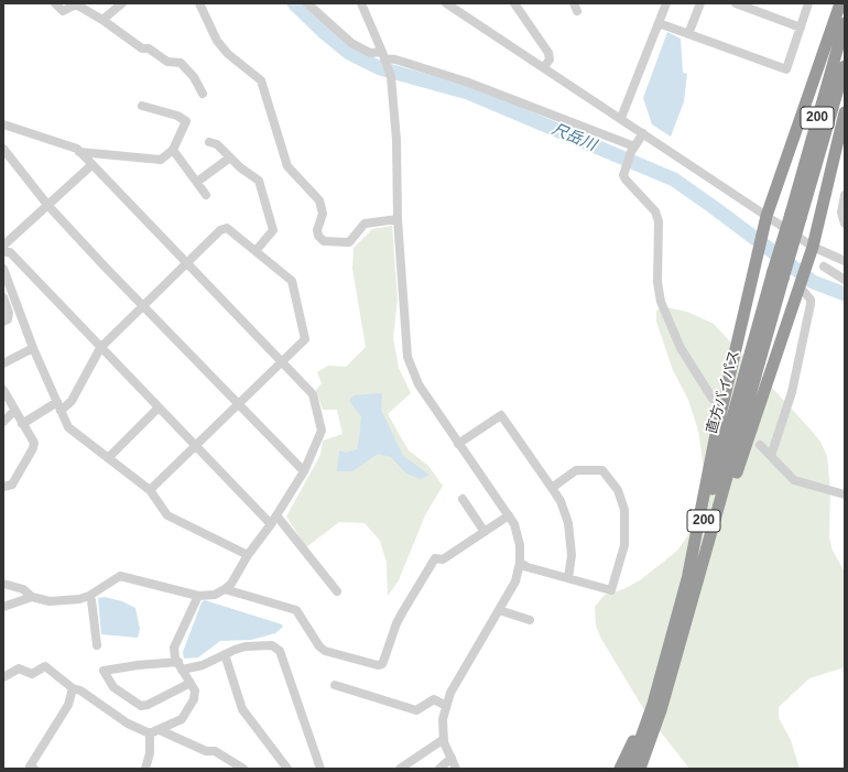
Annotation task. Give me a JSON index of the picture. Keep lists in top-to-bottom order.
{
  "streets": {
    "highway": ["200", "直方バイパス"]
  },
  "water": ["尺岳川"]
}
